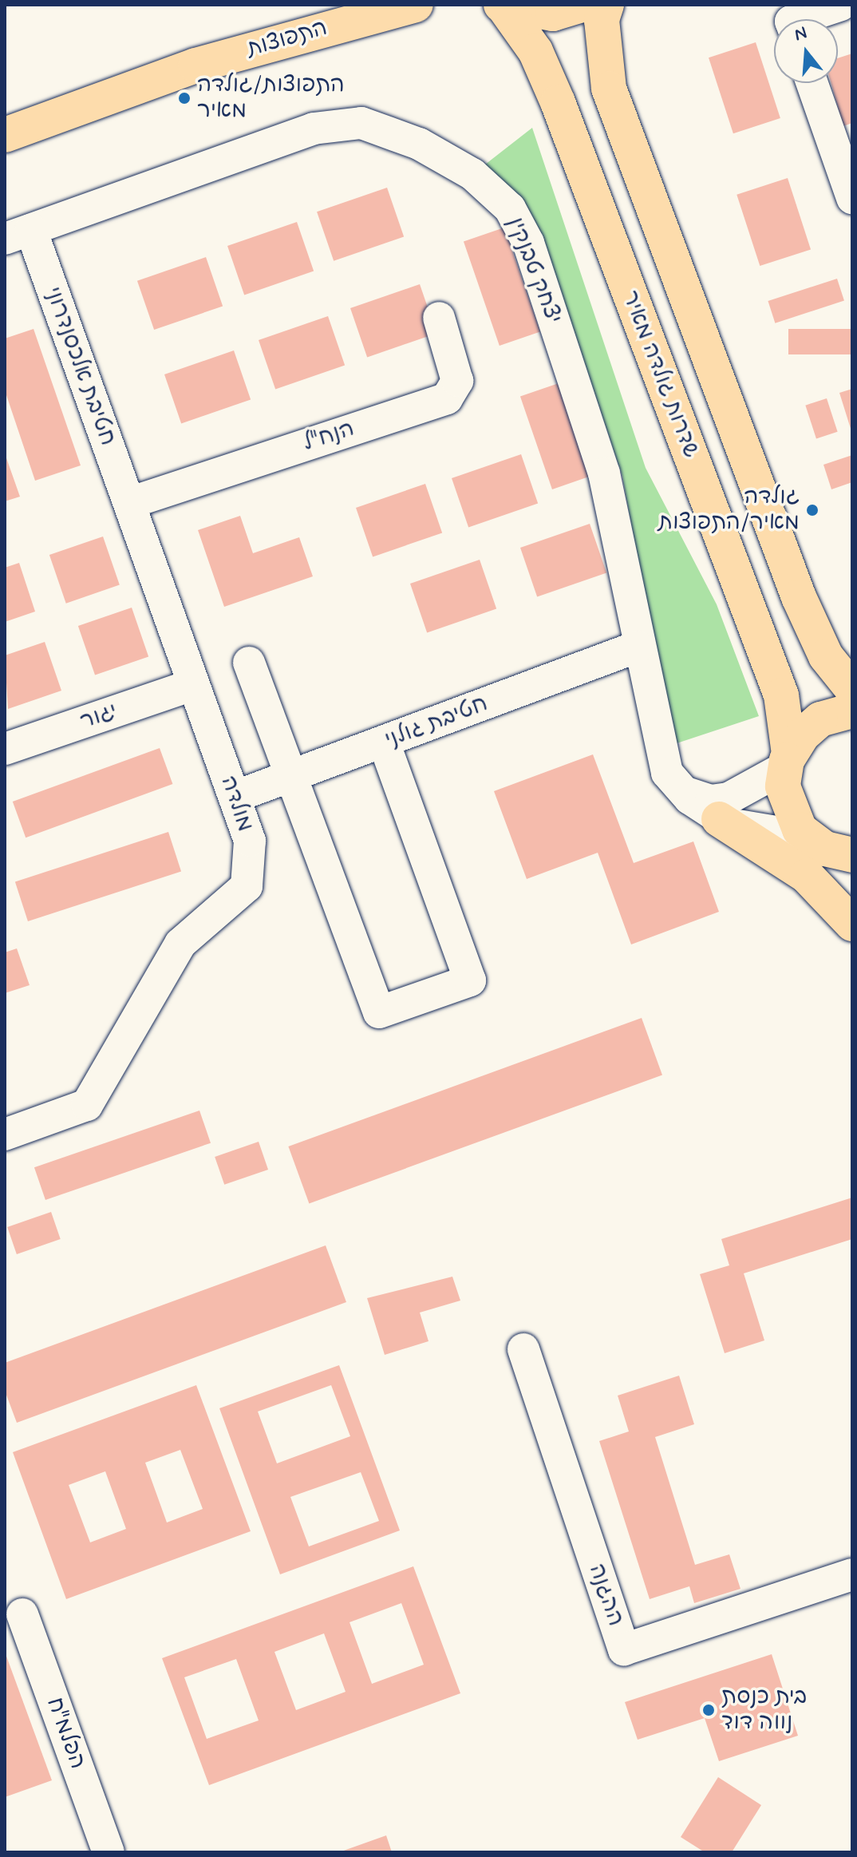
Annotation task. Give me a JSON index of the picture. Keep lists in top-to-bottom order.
{
  "streets": {
    "main road": ["התפוצות", "שדרות גולדה מאיר"],
    "street": [
      "יצחק טבנקין",
      "חטיבת אלכסנדרוני",
      "הנח\"ל",
      "יגור",
      "חטיבת גולני",
      "מולדה",
      "ההגנה",
      "הפלמ\"ח"
    ]
  },
  "crossings": [
    ["יצחק טבנקין", "חטיבת אלכסנדרוני"],
    ["יצחק טבנקין", "שדרות גולדה מאיר"],
    ["יצחק טבנקין", "חטיבת גולני"],
    ["חטיבת אלכסנדרוני", "הנח\"ל"],
    ["חטיבת אלכסנדרוני", "מולדה"],
    ["הנח\"ל", "מולדה"],
    ["יגור", "מולדה"],
    ["חטיבת גולני", "מולדה"]
  ],
  "places": ["התפוצות/גולדה מאיר", "גולדה מאיר/התפוצות", "בית כנסת נווה דוד"],
  "north": "top"
}
